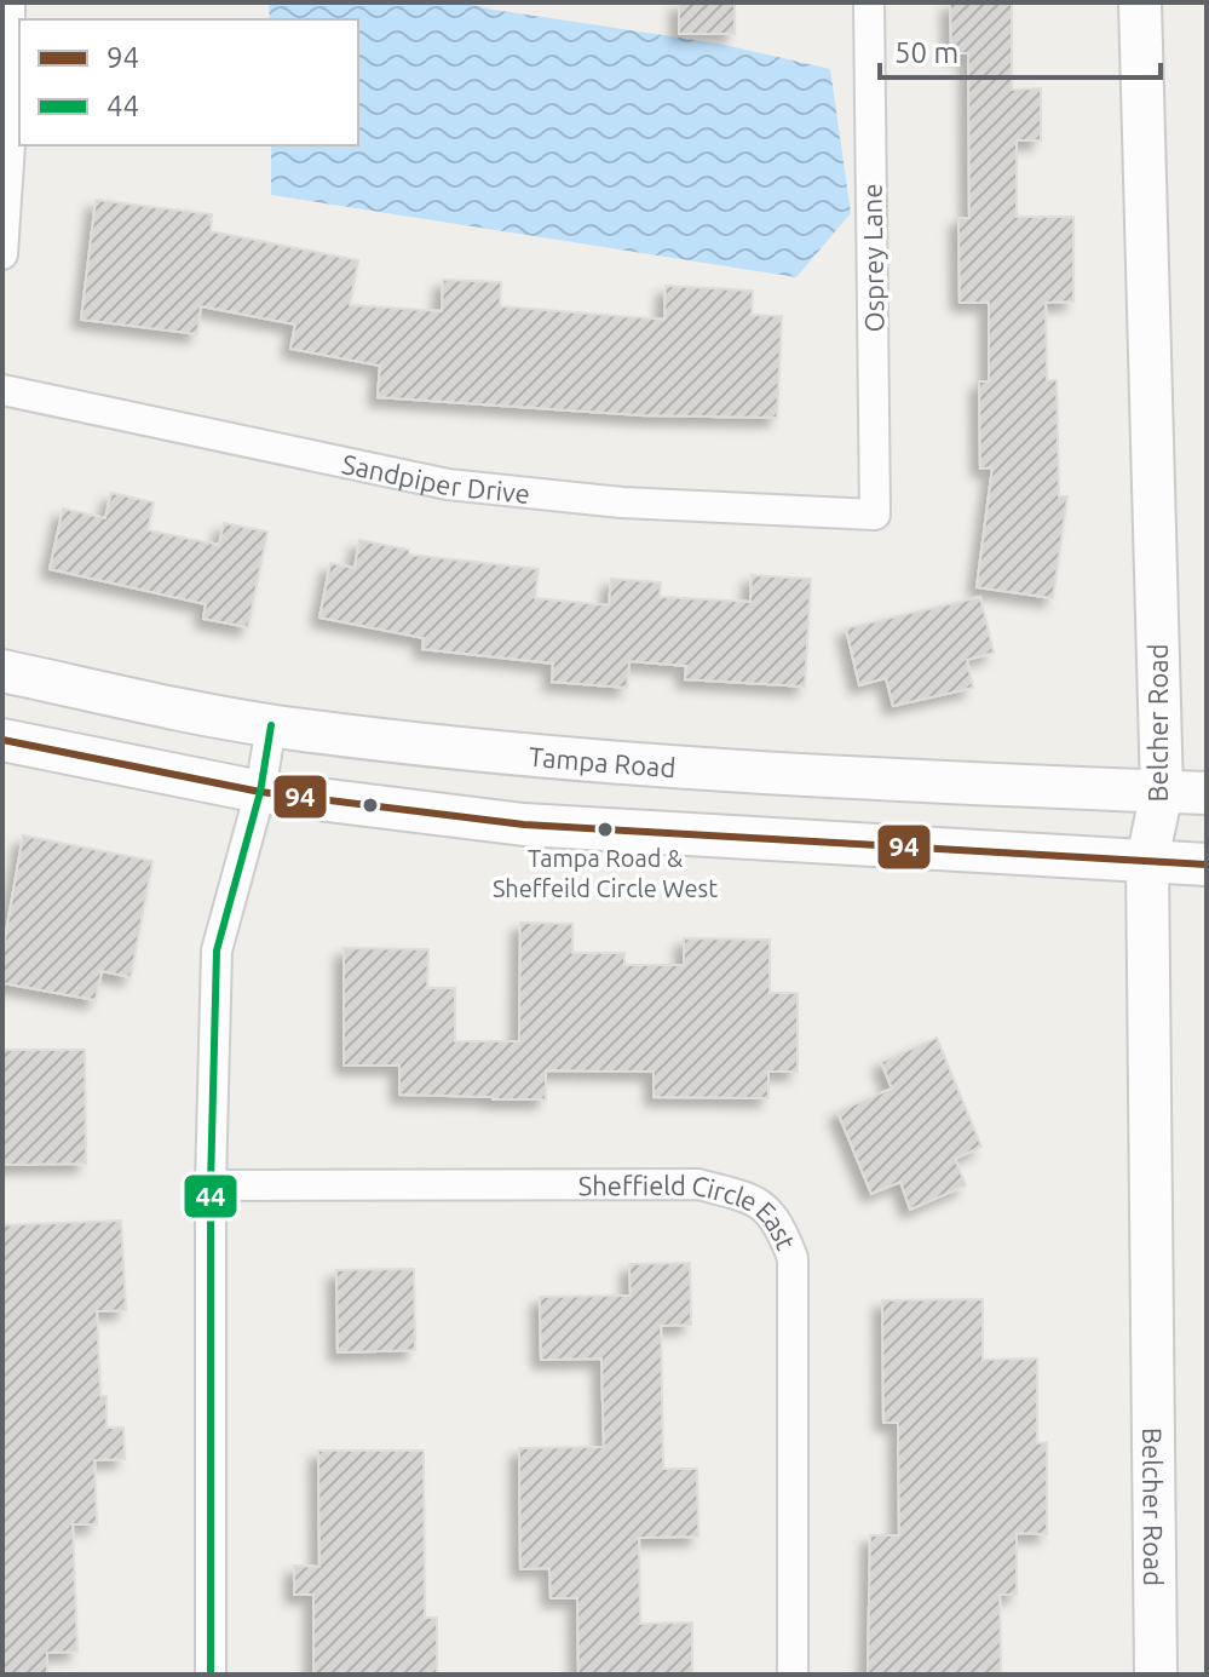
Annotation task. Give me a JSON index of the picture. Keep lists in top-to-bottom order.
{
  "streets": {
    "main road": ["Belcher Road", "Tampa Road"],
    "street": ["Osprey Lane", "Sandpiper Drive", "Sheffield Circle East"]
  },
  "crossings": [
    ["Osprey Lane", "Sandpiper Drive"],
    ["Belcher Road", "Tampa Road"]
  ],
  "places": ["Tampa Road & Sheffeild Circle West"],
  "lines": ["transit line 44", "transit line 94"],
  "legend": ["94", "44"],
  "scale_bar": "50 m"
}
